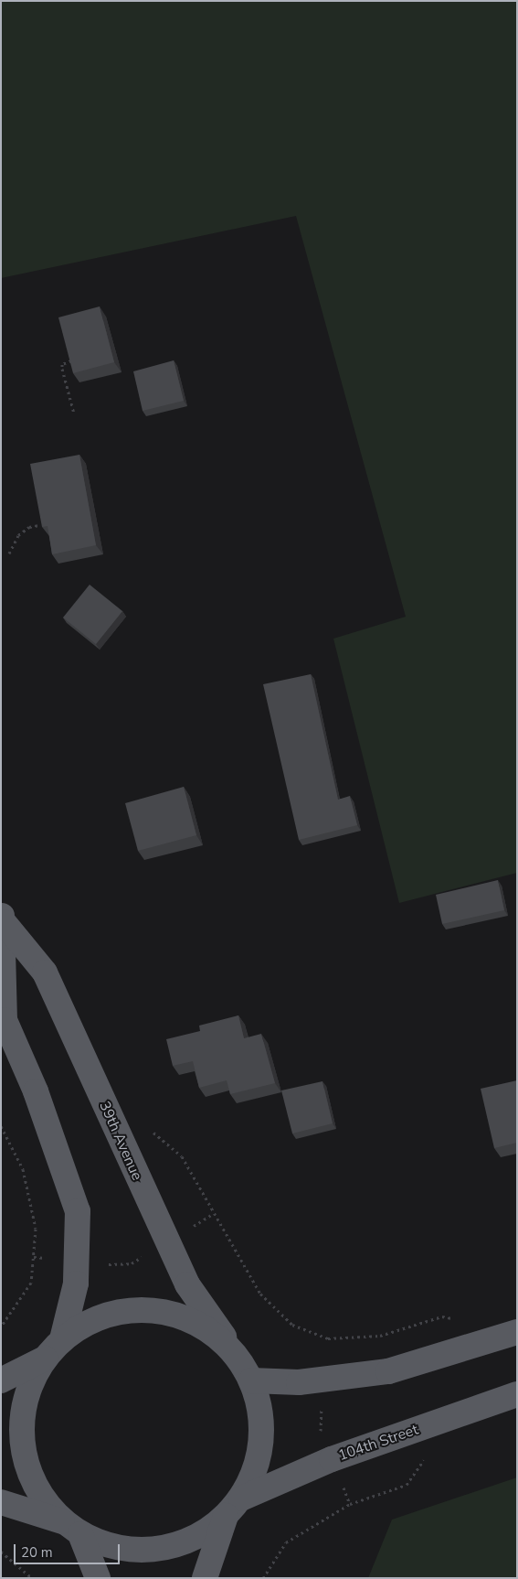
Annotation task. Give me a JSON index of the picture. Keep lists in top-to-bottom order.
{
  "streets": {
    "main road": ["39th Avenue", "104th Street"]
  },
  "scale_bar": "20 m"
}
